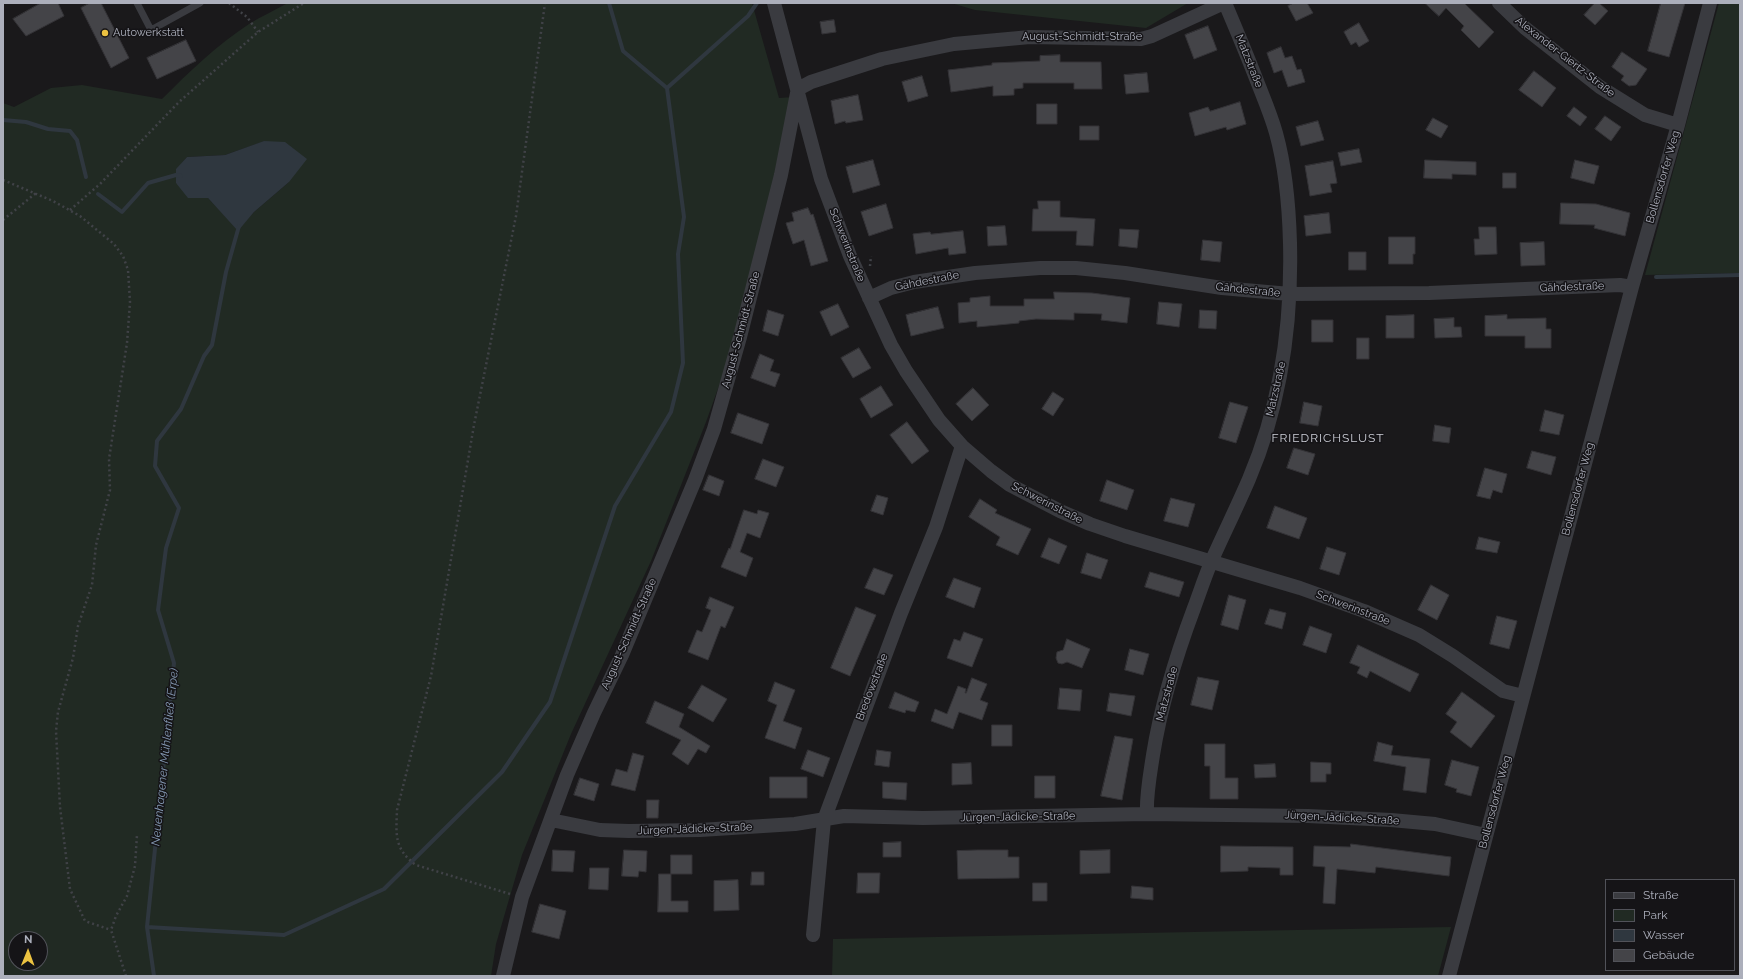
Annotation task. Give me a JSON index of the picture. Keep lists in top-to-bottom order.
{
  "streets": {
    "street": [
      "August-Schmidt-Straße",
      "Alexander-Giertz-Straße",
      "Matzstraße",
      "Bollensdorfer Weg",
      "Schwerinstraße",
      "Gähdestraße",
      "Bredowstraße",
      "Jürgen-Jädicke-Straße"
    ]
  },
  "crossings": [
    ["August-Schmidt-Straße", "Matzstraße"],
    ["August-Schmidt-Straße", "Schwerinstraße"],
    ["August-Schmidt-Straße", "Jürgen-Jädicke-Straße"],
    ["Alexander-Giertz-Straße", "Bollensdorfer Weg"],
    ["Matzstraße", "Schwerinstraße"],
    ["Matzstraße", "Gähdestraße"],
    ["Matzstraße", "Jürgen-Jädicke-Straße"],
    ["Bollensdorfer Weg", "Schwerinstraße"],
    ["Bollensdorfer Weg", "Gähdestraße"],
    ["Bollensdorfer Weg", "Jürgen-Jädicke-Straße"],
    ["Schwerinstraße", "Gähdestraße"],
    ["Schwerinstraße", "Bredowstraße"],
    ["Bredowstraße", "Jürgen-Jädicke-Straße"]
  ],
  "districts": ["FRIEDRICHSLUST"],
  "water": ["Neuenhagener Mühlenfließ (Erpe)"],
  "places": ["Autowerkstatt"],
  "legend": [
    "Straße",
    "Park",
    "Wasser",
    "Gebäude"
  ],
  "north": "top"
}
